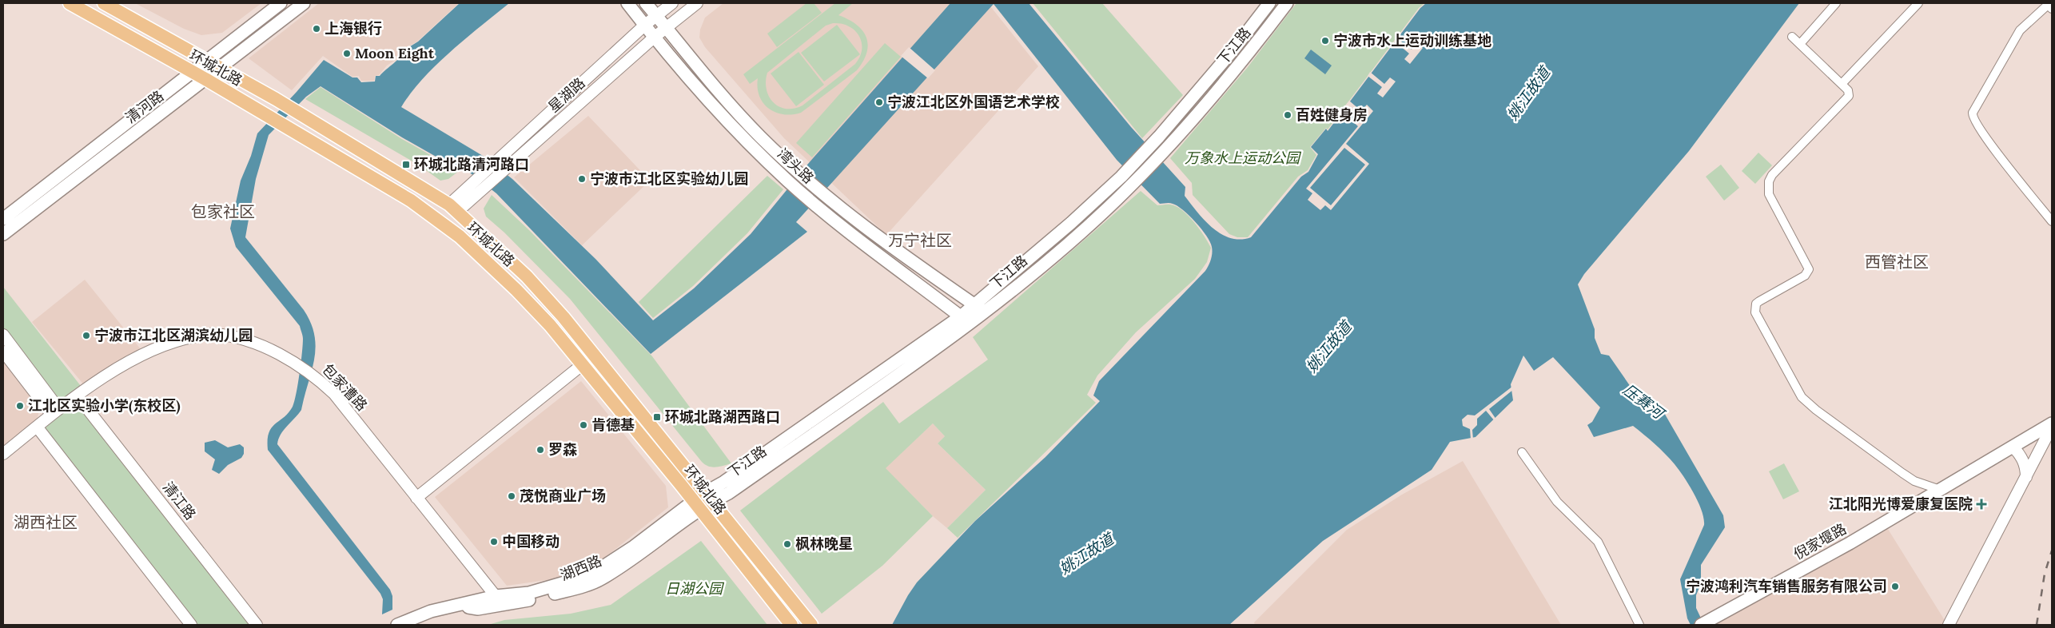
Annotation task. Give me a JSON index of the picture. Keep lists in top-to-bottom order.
{
  "streets": {
    "main road": [
      "下江路",
      "环城北路",
      "清河路",
      "湾头路",
      "倪家堰路",
      "湖西路"
    ],
    "street": ["星湖路", "包家漕路", "清江路"]
  },
  "crossings": [
    ["下江路", "环城北路"],
    ["下江路", "湾头路"],
    ["下江路", "湖西路"],
    ["环城北路", "星湖路"],
    ["环城北路", "清河路"],
    ["环城北路", "湖西路"],
    ["星湖路", "湾头路"],
    ["包家漕路", "清江路"],
    ["包家漕路", "湖西路"]
  ],
  "districts": [
    "包家社区",
    "万宁社区",
    "西管社区",
    "湖西社区"
  ],
  "water": ["姚江故道", "压赛河"],
  "parks": ["万象水上运动公园", "日湖公园"],
  "places": {
    "other": [
      "上海银行",
      "宁波市水上运动训练基地",
      "Moon Eight",
      "宁波江北区外国语艺术学校",
      "百姓健身房",
      "宁波市江北区实验幼儿园",
      "宁波市江北区湖滨幼儿园",
      "江北区实验小学(东校区)",
      "肯德基",
      "罗森",
      "茂悦商业广场",
      "中国移动",
      "枫林晚星",
      "宁波鸿利汽车销售服务有限公司"
    ],
    "transit": ["环城北路清河路口", "环城北路湖西路口"],
    "health": ["江北阳光博爱康复医院"]
  }
}
